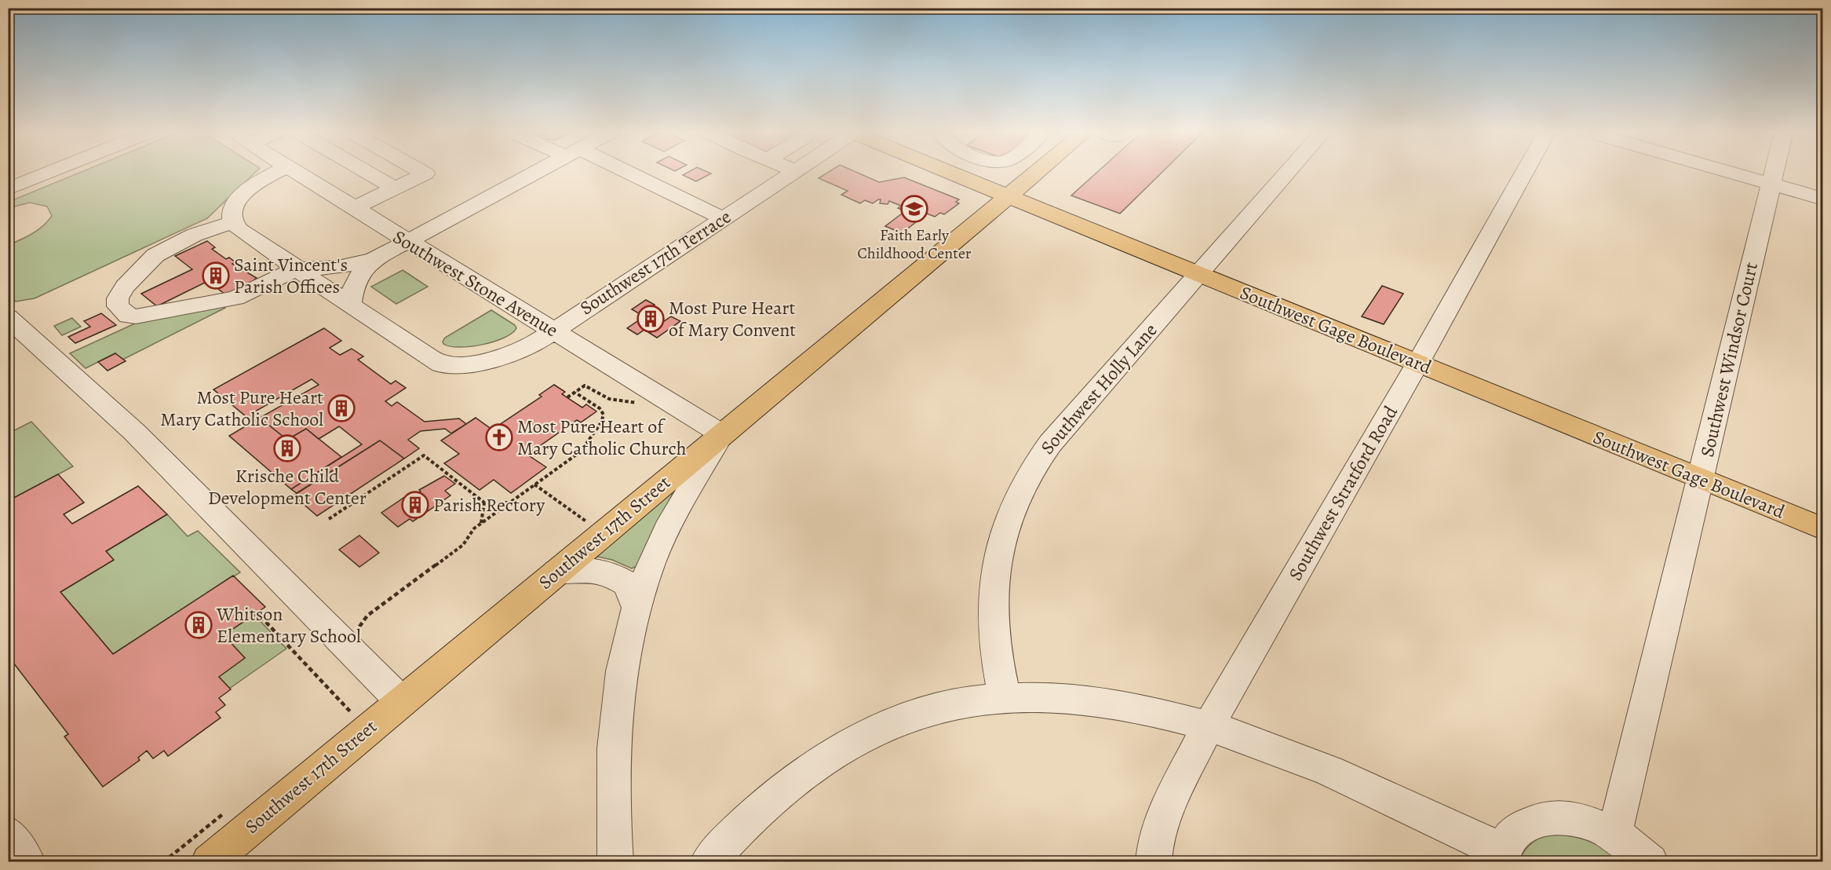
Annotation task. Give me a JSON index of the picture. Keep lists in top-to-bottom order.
{
  "streets": {
    "main road": ["Southwest Gage Boulevard", "Southwest 17th Street"],
    "street": [
      "Southwest 17th Terrace",
      "Southwest Stone Avenue",
      "Southwest Windsor Court",
      "Southwest Holly Lane",
      "Southwest Stratford Road"
    ]
  },
  "crossings": [
    ["Southwest 17th Terrace", "Southwest Stone Avenue"],
    ["Southwest Stone Avenue", "Southwest 17th Street"],
    ["Southwest Gage Boulevard", "Southwest Windsor Court"],
    ["Southwest Gage Boulevard", "Southwest Holly Lane"],
    ["Southwest Gage Boulevard", "Southwest Stratford Road"],
    ["Southwest Gage Boulevard", "Southwest 17th Street"]
  ],
  "places": {
    "school or university": ["Faith Early Childhood Center"],
    "building": [
      "Saint Vincent's Parish Offices",
      "Most Pure Heart of Mary Convent",
      "Most Pure Heart Mary Catholic School",
      "Krische Child Development Center",
      "Parish Rectory",
      "Whitson Elementary School"
    ],
    "church": ["Most Pure Heart of Mary Catholic Church"]
  }
}
